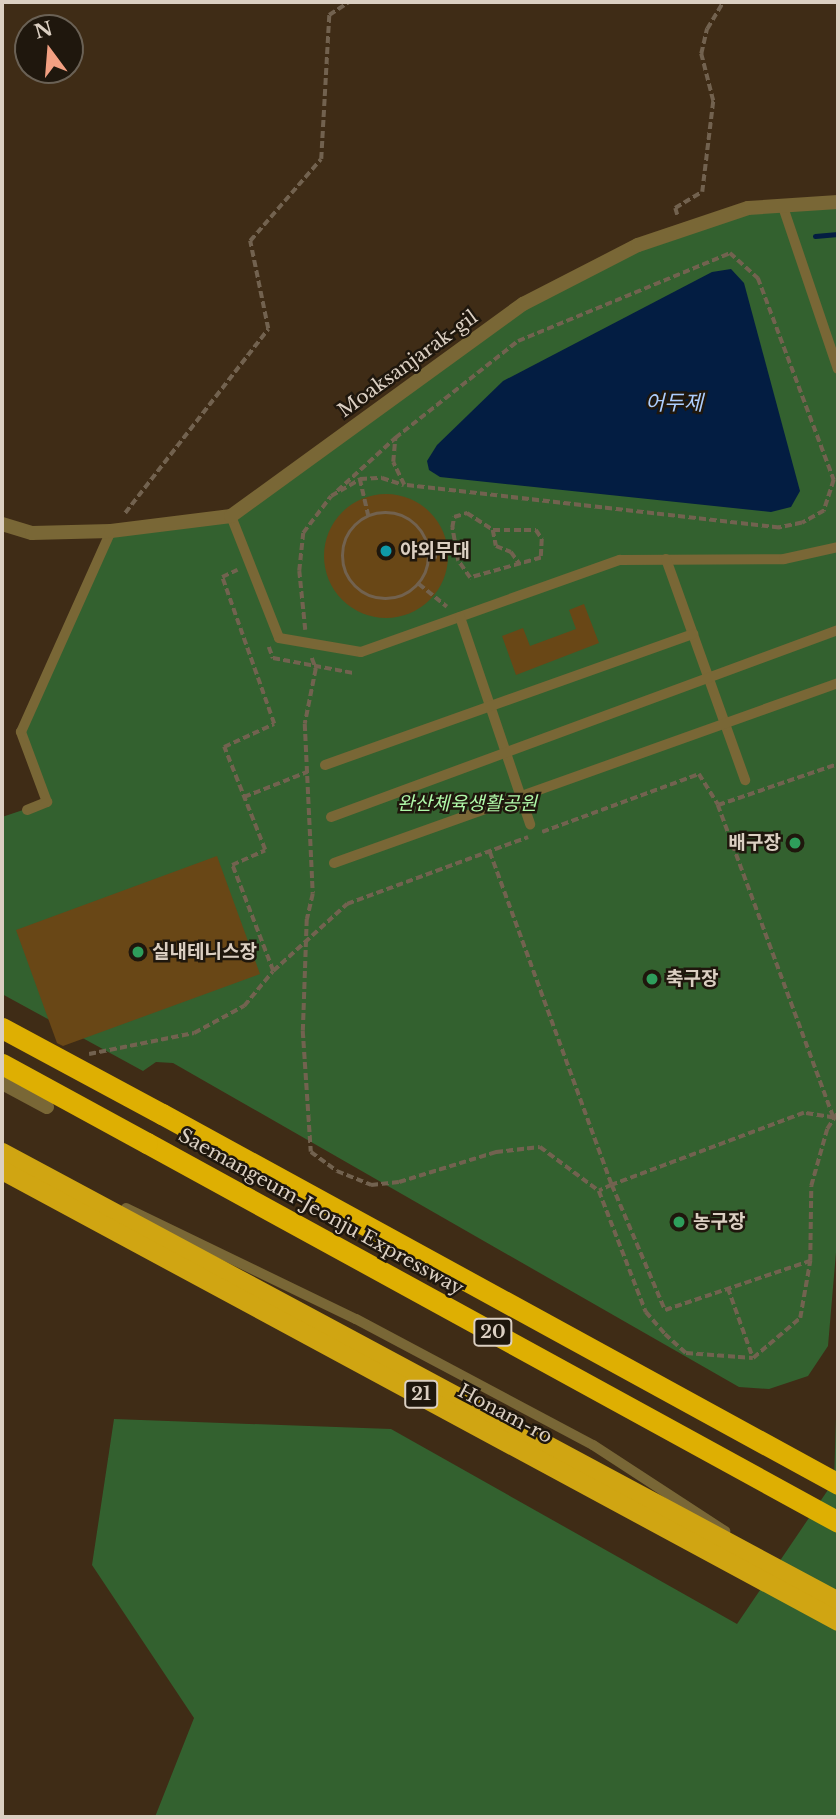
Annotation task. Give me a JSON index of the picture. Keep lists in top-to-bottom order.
{
  "streets": {
    "highway": [
      "Saemangeum-Jeonju Expressway",
      "20",
      "21",
      "Honam-ro"
    ],
    "street": ["Moaksanjarak-gil"]
  },
  "water": ["어두제"],
  "parks": ["완산체육생활공원"],
  "places": [
    "야외무대",
    "배구장",
    "실내테니스장",
    "축구장",
    "농구장"
  ],
  "north": "top"
}
